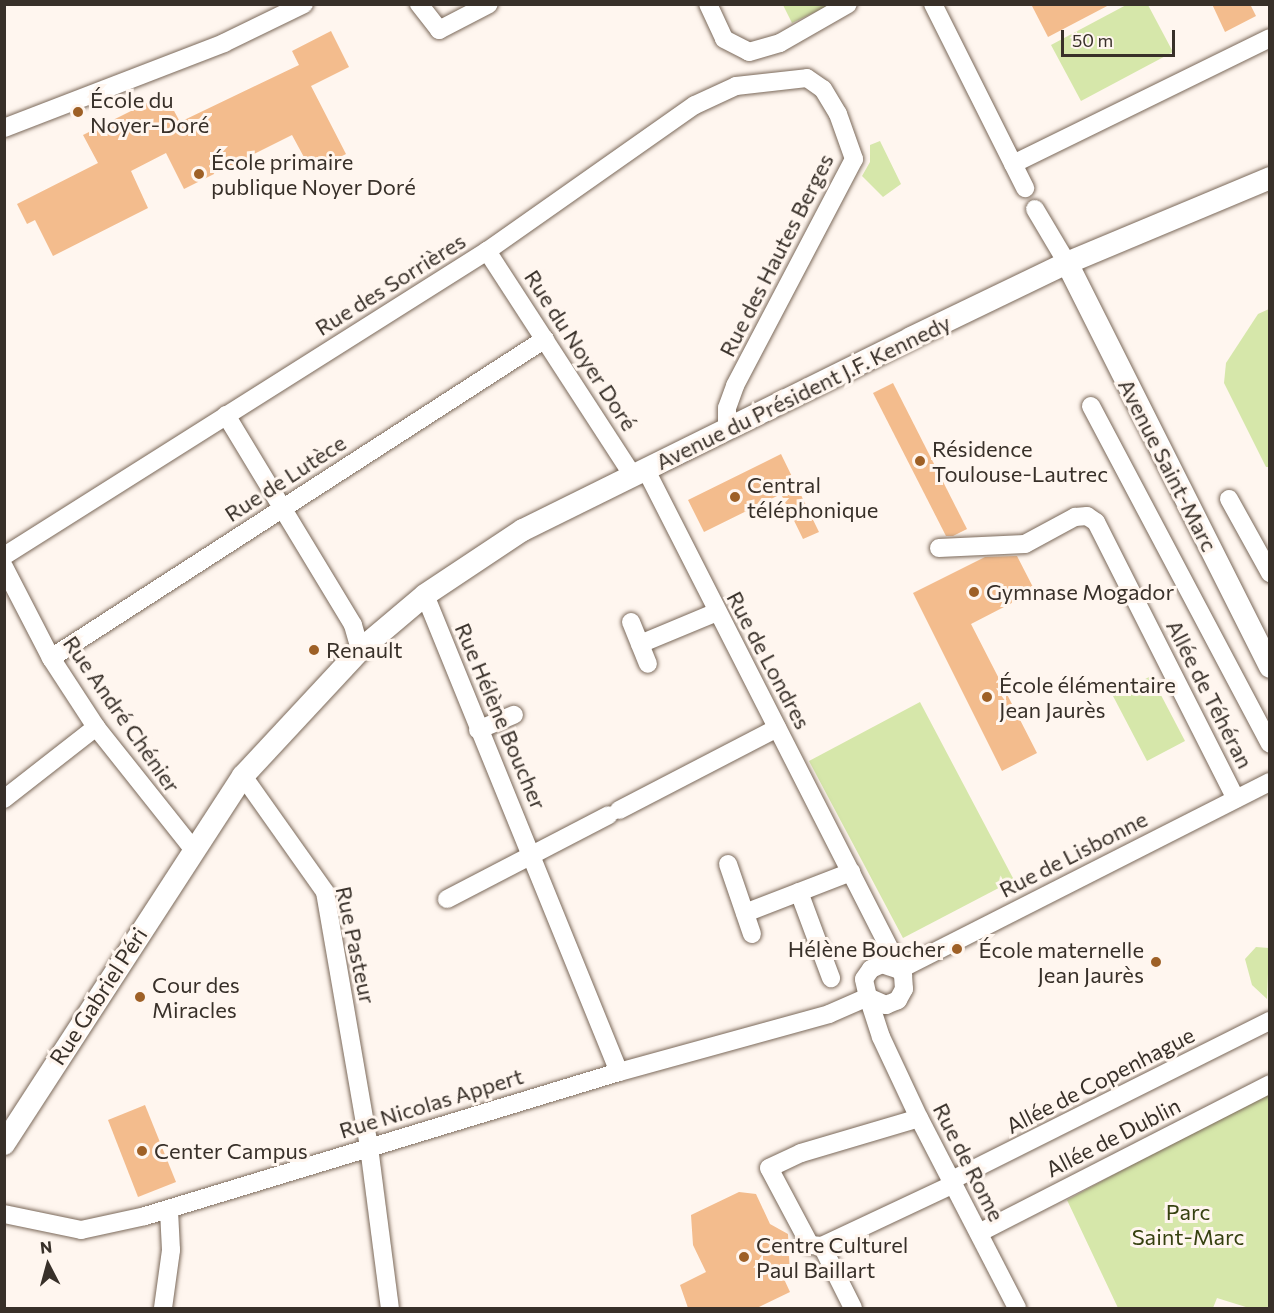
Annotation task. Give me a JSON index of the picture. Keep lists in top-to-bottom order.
{
  "streets": {
    "street": [
      "Rue des Hautes Berges",
      "Rue des Sorrières",
      "Rue du Noyer Doré",
      "Avenue du Président J.F. Kennedy",
      "Avenue Saint-Marc",
      "Rue de Lutèce",
      "Rue de Londres",
      "Allée de Téhéran",
      "Rue André Chénier",
      "Rue Hélène Boucher",
      "Rue de Lisbonne",
      "Rue Pasteur",
      "Rue Gabriel Péri",
      "Allée de Copenhague",
      "Rue Nicolas Appert",
      "Allée de Dublin",
      "Rue de Rome"
    ]
  },
  "crossings": [
    ["Rue des Hautes Berges", "Rue des Sorrières"],
    ["Rue des Hautes Berges", "Avenue du Président J.F. Kennedy"],
    ["Rue des Sorrières", "Rue du Noyer Doré"],
    ["Rue du Noyer Doré", "Avenue du Président J.F. Kennedy"],
    ["Rue du Noyer Doré", "Rue de Lutèce"],
    ["Rue du Noyer Doré", "Rue de Londres"],
    ["Avenue du Président J.F. Kennedy", "Avenue Saint-Marc"],
    ["Avenue du Président J.F. Kennedy", "Rue de Londres"],
    ["Avenue du Président J.F. Kennedy", "Rue Hélène Boucher"],
    ["Avenue du Président J.F. Kennedy", "Rue Pasteur"],
    ["Avenue du Président J.F. Kennedy", "Rue Gabriel Péri"],
    ["Rue de Lutèce", "Rue André Chénier"],
    ["Rue de Londres", "Rue de Lisbonne"],
    ["Rue de Londres", "Rue Nicolas Appert"],
    ["Rue de Londres", "Rue de Rome"],
    ["Allée de Téhéran", "Rue de Lisbonne"],
    ["Rue André Chénier", "Rue Gabriel Péri"],
    ["Rue Hélène Boucher", "Rue Nicolas Appert"],
    ["Rue de Lisbonne", "Rue Nicolas Appert"],
    ["Rue de Lisbonne", "Rue de Rome"],
    ["Rue Pasteur", "Rue Gabriel Péri"],
    ["Rue Pasteur", "Rue Nicolas Appert"],
    ["Allée de Copenhague", "Rue de Rome"],
    ["Rue Nicolas Appert", "Rue de Rome"],
    ["Allée de Dublin", "Rue de Rome"]
  ],
  "parks": ["Parc Saint-Marc"],
  "places": [
    "École du Noyer-Doré",
    "École primaire publique Noyer Doré",
    "Résidence Toulouse-Lautrec",
    "Central téléphonique",
    "Gymnase Mogador",
    "Renault",
    "École élémentaire Jean Jaurès",
    "Hélène Boucher",
    "École maternelle Jean Jaurès",
    "Cour des Miracles",
    "Center Campus",
    "Centre Culturel Paul Baillart"
  ],
  "scale_bar": "50 m",
  "north": "top"
}
